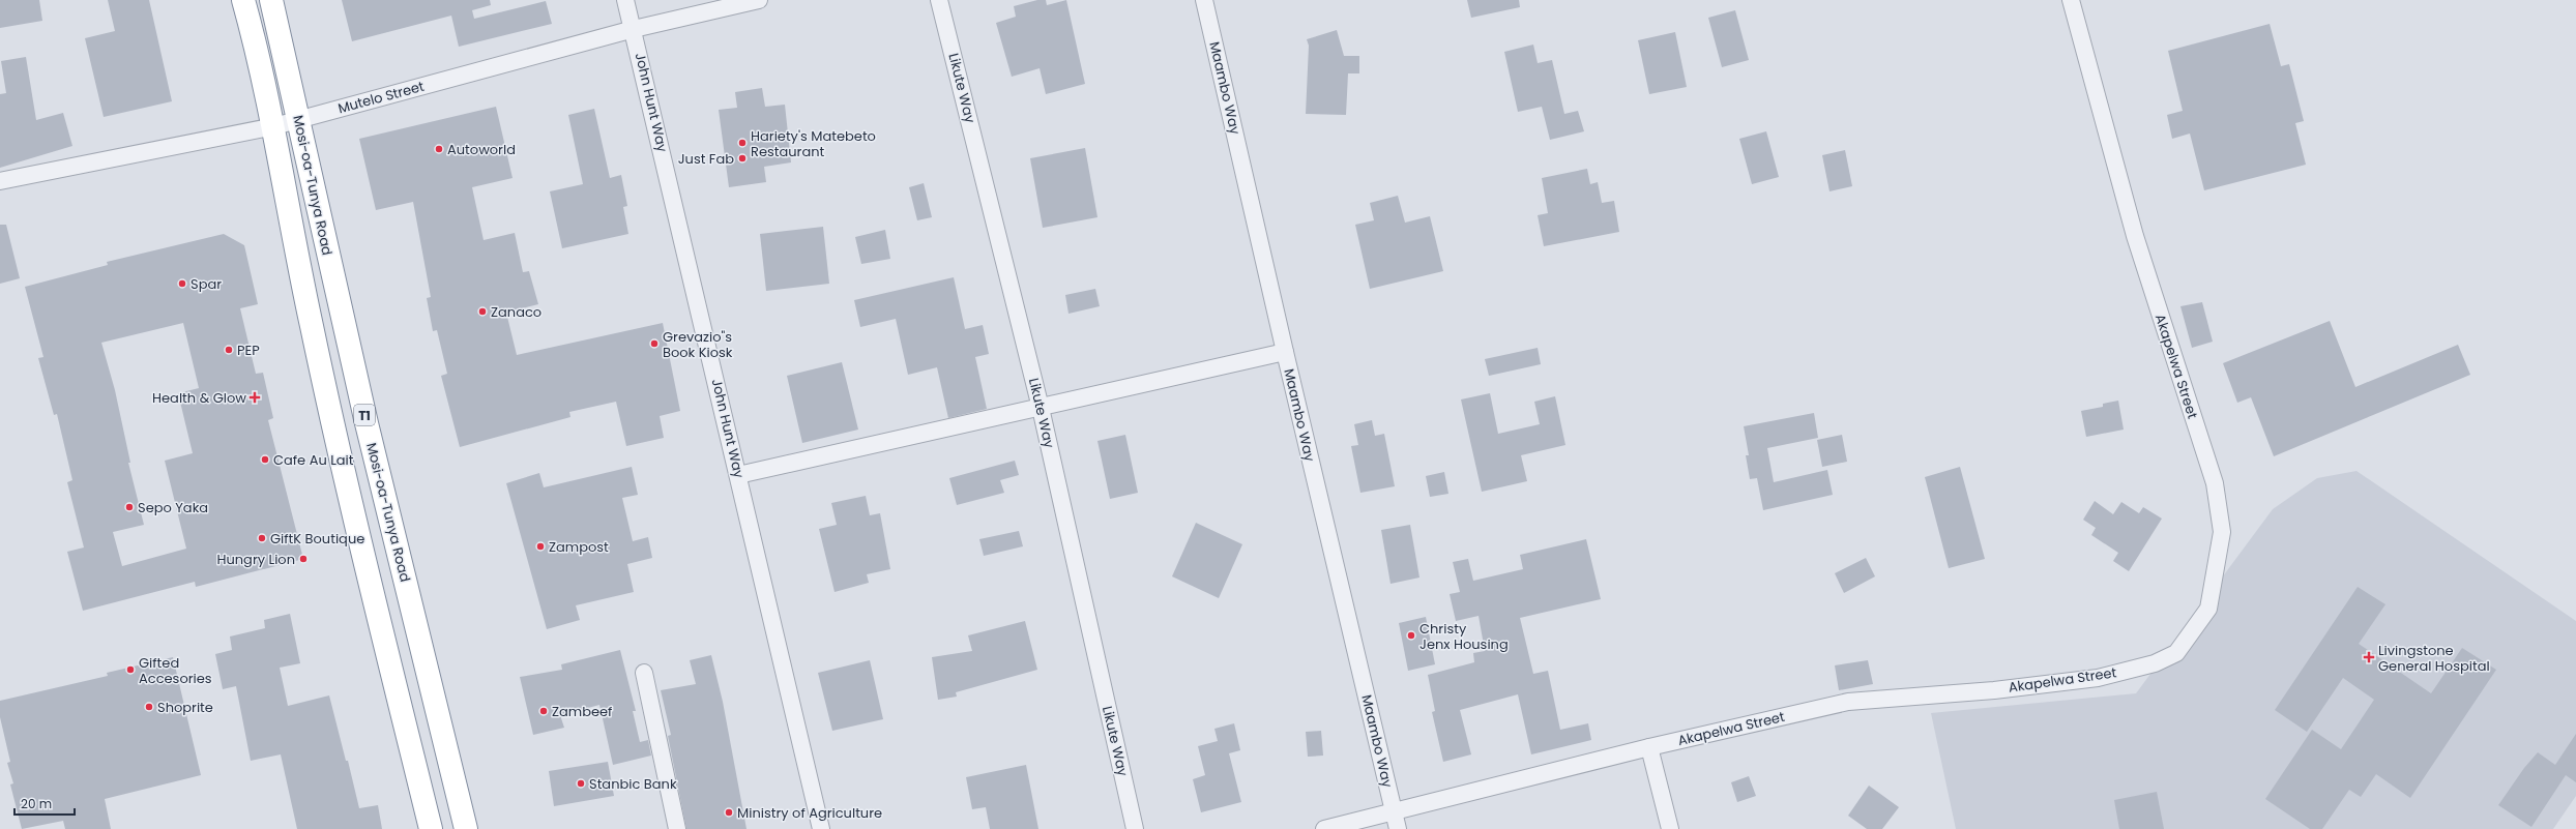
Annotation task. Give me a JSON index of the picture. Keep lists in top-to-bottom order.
{
  "streets": {
    "highway": ["Mosi-oa-Tunya Road", "T1"],
    "street": [
      "Likute Way",
      "Maambo Way",
      "Mutelo Street",
      "John Hunt Way",
      "Akapelwa Street"
    ]
  },
  "crossings": [
    ["Maambo Way", "Akapelwa Street"],
    ["Mutelo Street", "John Hunt Way"],
    ["Mutelo Street", "Mosi-oa-Tunya Road"]
  ],
  "places": {
    "other": [
      "Hariety's Matebeto Restaurant",
      "Autoworld",
      "Just Fab",
      "Spar",
      "Zanaco",
      "Grevazio\"s Book Kiosk",
      "PEP",
      "Cafe Au Lait",
      "Sepo Yaka",
      "GiftK Boutique",
      "Zampost",
      "Hungry Lion",
      "Christy Jenx Housing",
      "Gifted Accesories",
      "Shoprite",
      "Zambeef",
      "Stanbic Bank",
      "Ministry of Agriculture"
    ],
    "health": ["Health & Glow", "Livingstone General Hospital"]
  },
  "scale_bar": "20 m"
}
